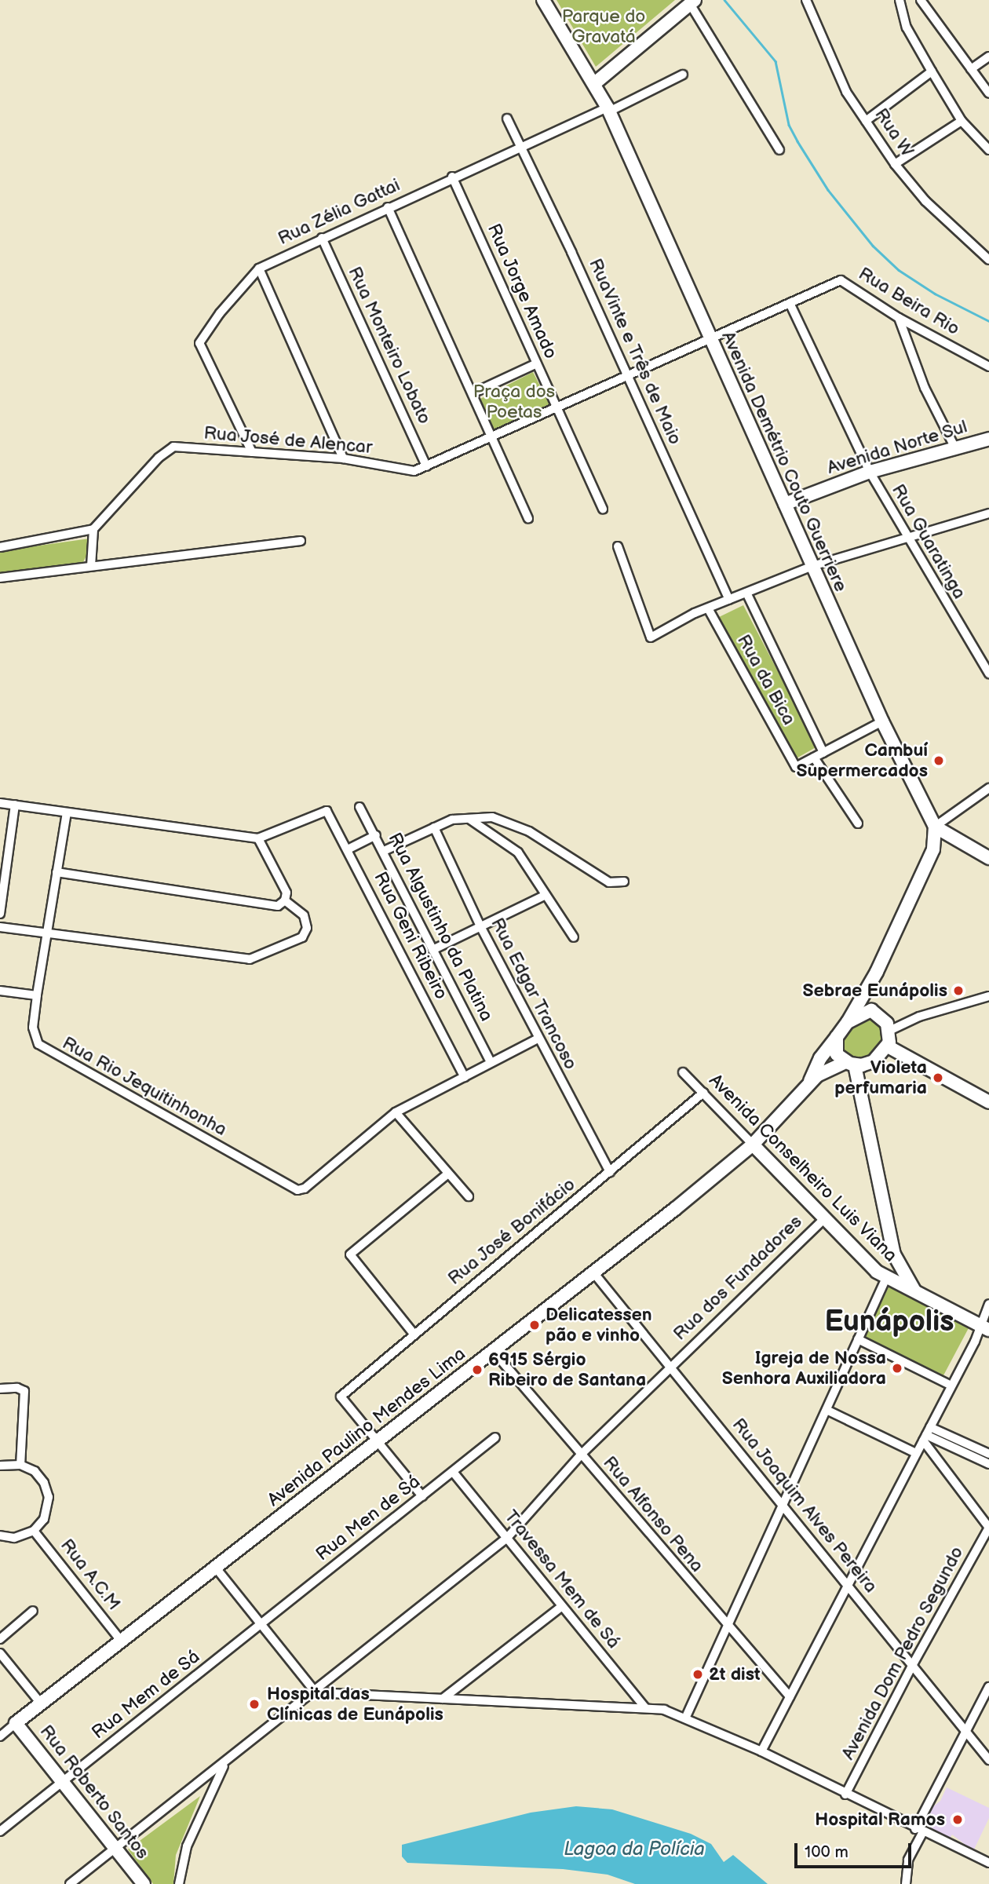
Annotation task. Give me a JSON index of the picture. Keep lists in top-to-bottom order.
{
  "streets": {
    "main road": [
      "Avenida Norte Sul",
      "Avenida Demétrio Couto Guerriere",
      "Avenida Conselheiro Luis Viana",
      "Avenida Paulino Mendes Lima",
      "Rua Roberto Santos"
    ],
    "street": [
      "Rua W",
      "Rua Zélia Gattai",
      "Rua Jorge Amado",
      "Rua Beira Rio",
      "Rua Monteiro Lobato",
      "RuaVinte e Três de Maio",
      "Rua José de Alencar",
      "Rua Guaratinga",
      "Rua da Bica",
      "Rua Algustinho da Platina",
      "Rua Geni Ribeiro",
      "Rua Edgar Trancoso",
      "Rua Rio Jequitinhonha",
      "Rua José Bonifácio",
      "Rua dos Fundadores",
      "Rua Joaquim Alves Pereira",
      "Rua Alfonso Pena",
      "Rua Men de Sá",
      "Rua A.C.M",
      "Travessa Mem de Sá",
      "Avenida Dom Pedro Segundo",
      "Rua Mem de Sá"
    ]
  },
  "crossings": [
    ["Rua Zélia Gattai", "Rua Jorge Amado"],
    ["Rua Zélia Gattai", "Rua Monteiro Lobato"],
    ["Rua Zélia Gattai", "RuaVinte e Três de Maio"],
    ["Rua Zélia Gattai", "Rua José de Alencar"],
    ["Rua Zélia Gattai", "Avenida Demétrio Couto Guerriere"],
    ["Rua Jorge Amado", "Rua José de Alencar"],
    ["Rua Beira Rio", "Rua José de Alencar"],
    ["Rua Monteiro Lobato", "Rua José de Alencar"],
    ["RuaVinte e Três de Maio", "Rua José de Alencar"],
    ["Rua José de Alencar", "Avenida Demétrio Couto Guerriere"],
    ["Rua José de Alencar", "Rua Guaratinga"],
    ["Avenida Norte Sul", "Avenida Demétrio Couto Guerriere"],
    ["Avenida Norte Sul", "Rua Guaratinga"],
    ["Rua Edgar Trancoso", "Rua José Bonifácio"],
    ["Avenida Conselheiro Luis Viana", "Rua José Bonifácio"],
    ["Avenida Conselheiro Luis Viana", "Rua dos Fundadores"],
    ["Avenida Conselheiro Luis Viana", "Avenida Paulino Mendes Lima"],
    ["Rua José Bonifácio", "Avenida Paulino Mendes Lima"],
    ["Rua dos Fundadores", "Rua Joaquim Alves Pereira"],
    ["Rua dos Fundadores", "Rua Alfonso Pena"],
    ["Rua dos Fundadores", "Travessa Mem de Sá"],
    ["Rua dos Fundadores", "Rua Roberto Santos"],
    ["Avenida Paulino Mendes Lima", "Rua Joaquim Alves Pereira"],
    ["Avenida Paulino Mendes Lima", "Rua Alfonso Pena"],
    ["Avenida Paulino Mendes Lima", "Rua A.C.M"],
    ["Avenida Paulino Mendes Lima", "Rua Roberto Santos"],
    ["Rua Joaquim Alves Pereira", "Avenida Dom Pedro Segundo"],
    ["Rua Men de Sá", "Travessa Mem de Sá"],
    ["Rua Men de Sá", "Rua Mem de Sá"],
    ["Rua Mem de Sá", "Rua Roberto Santos"]
  ],
  "districts": ["Eunápolis"],
  "water": ["Lagoa da Polícia"],
  "parks": ["Parque do Gravatá", "Praça dos Poetas"],
  "places": [
    "Cambuí Supermercados",
    "Sebrae Eunápolis",
    "Violeta perfumaria",
    "Delicatessen pão e vinho",
    "Igreja de Nossa Senhora Auxiliadora",
    "6915 Sérgio Ribeiro de Santana",
    "2t dist",
    "Hospital das Clínicas de Eunápolis",
    "Hospital Ramos"
  ],
  "scale_bar": "100 m"
}
